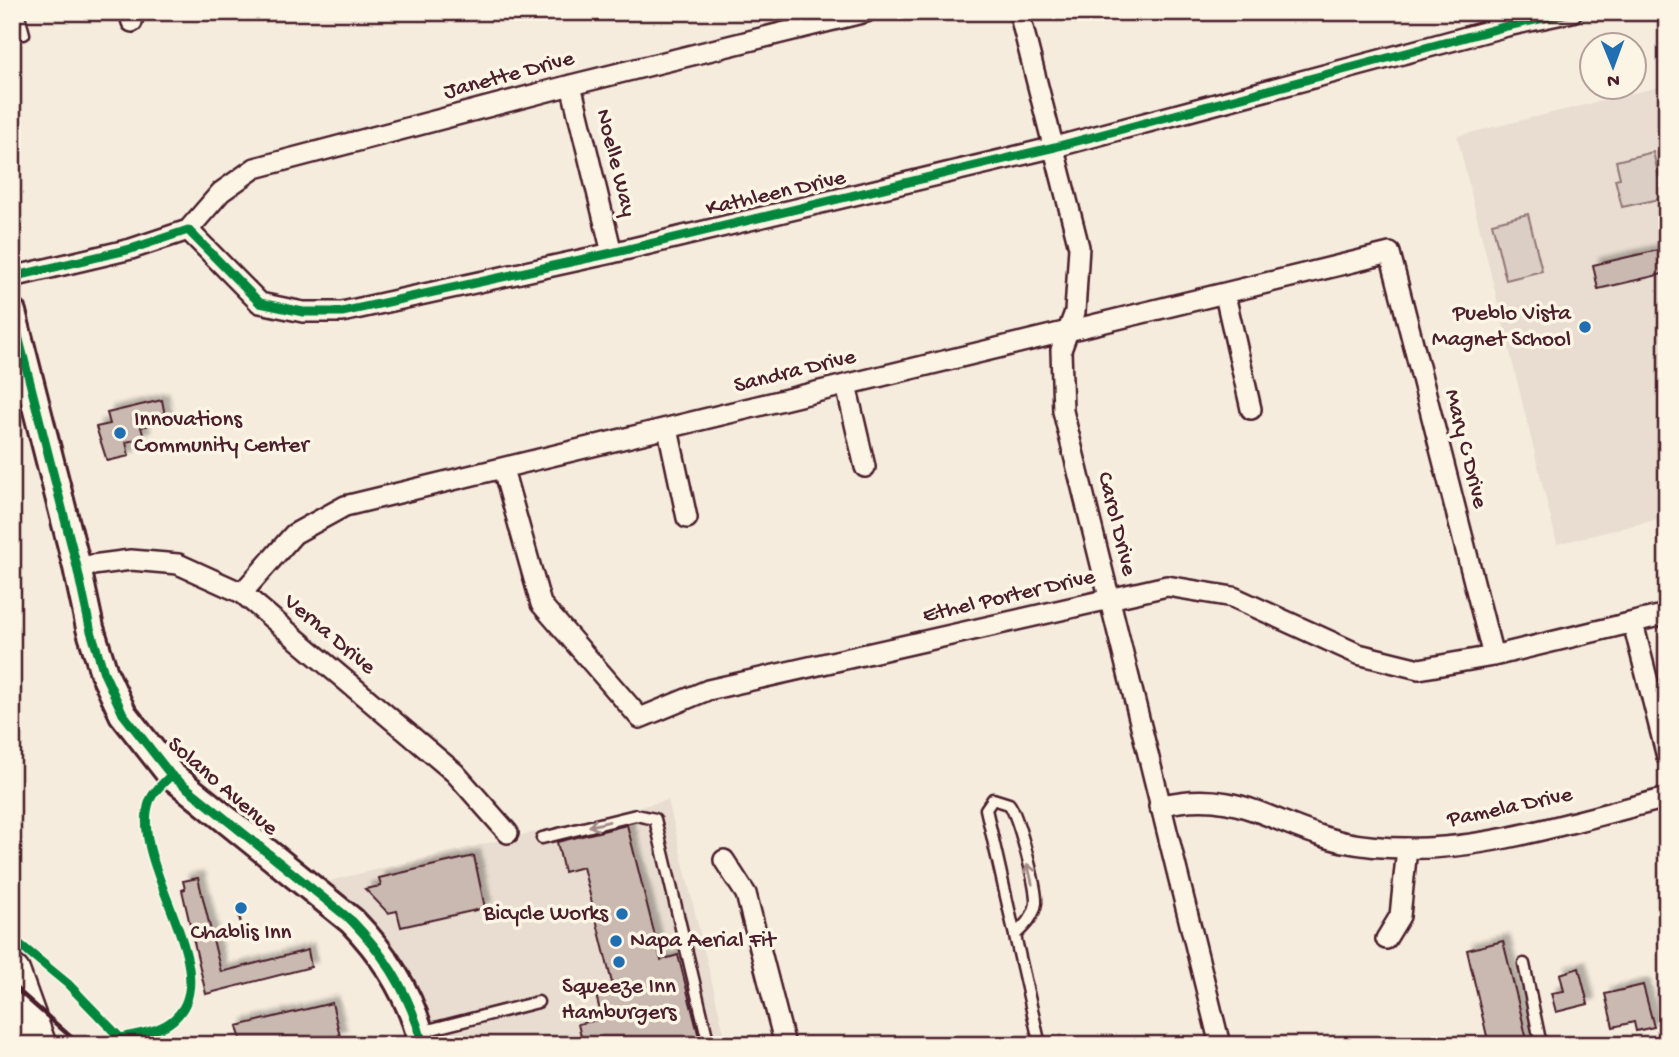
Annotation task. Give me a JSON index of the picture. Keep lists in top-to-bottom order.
{
  "streets": {
    "street": [
      "Janette Drive",
      "Noelle Way",
      "Kathleen Drive",
      "Sandra Drive",
      "Mary C Drive",
      "Carol Drive",
      "Ethel Porter Drive",
      "Verna Drive",
      "Solano Avenue",
      "Pamela Drive"
    ]
  },
  "crossings": [
    ["Janette Drive", "Noelle Way"],
    ["Janette Drive", "Kathleen Drive"],
    ["Noelle Way", "Kathleen Drive"],
    ["Kathleen Drive", "Carol Drive"],
    ["Sandra Drive", "Mary C Drive"],
    ["Sandra Drive", "Carol Drive"],
    ["Sandra Drive", "Ethel Porter Drive"],
    ["Sandra Drive", "Verna Drive"],
    ["Mary C Drive", "Ethel Porter Drive"],
    ["Carol Drive", "Ethel Porter Drive"],
    ["Carol Drive", "Pamela Drive"],
    ["Verna Drive", "Solano Avenue"]
  ],
  "places": [
    "Pueblo Vista Magnet School",
    "Innovations Community Center",
    "Chablis Inn",
    "Bicycle Works",
    "Napa Aerial Fit",
    "Squeeze Inn Hamburgers"
  ],
  "north": "bottom"
}
